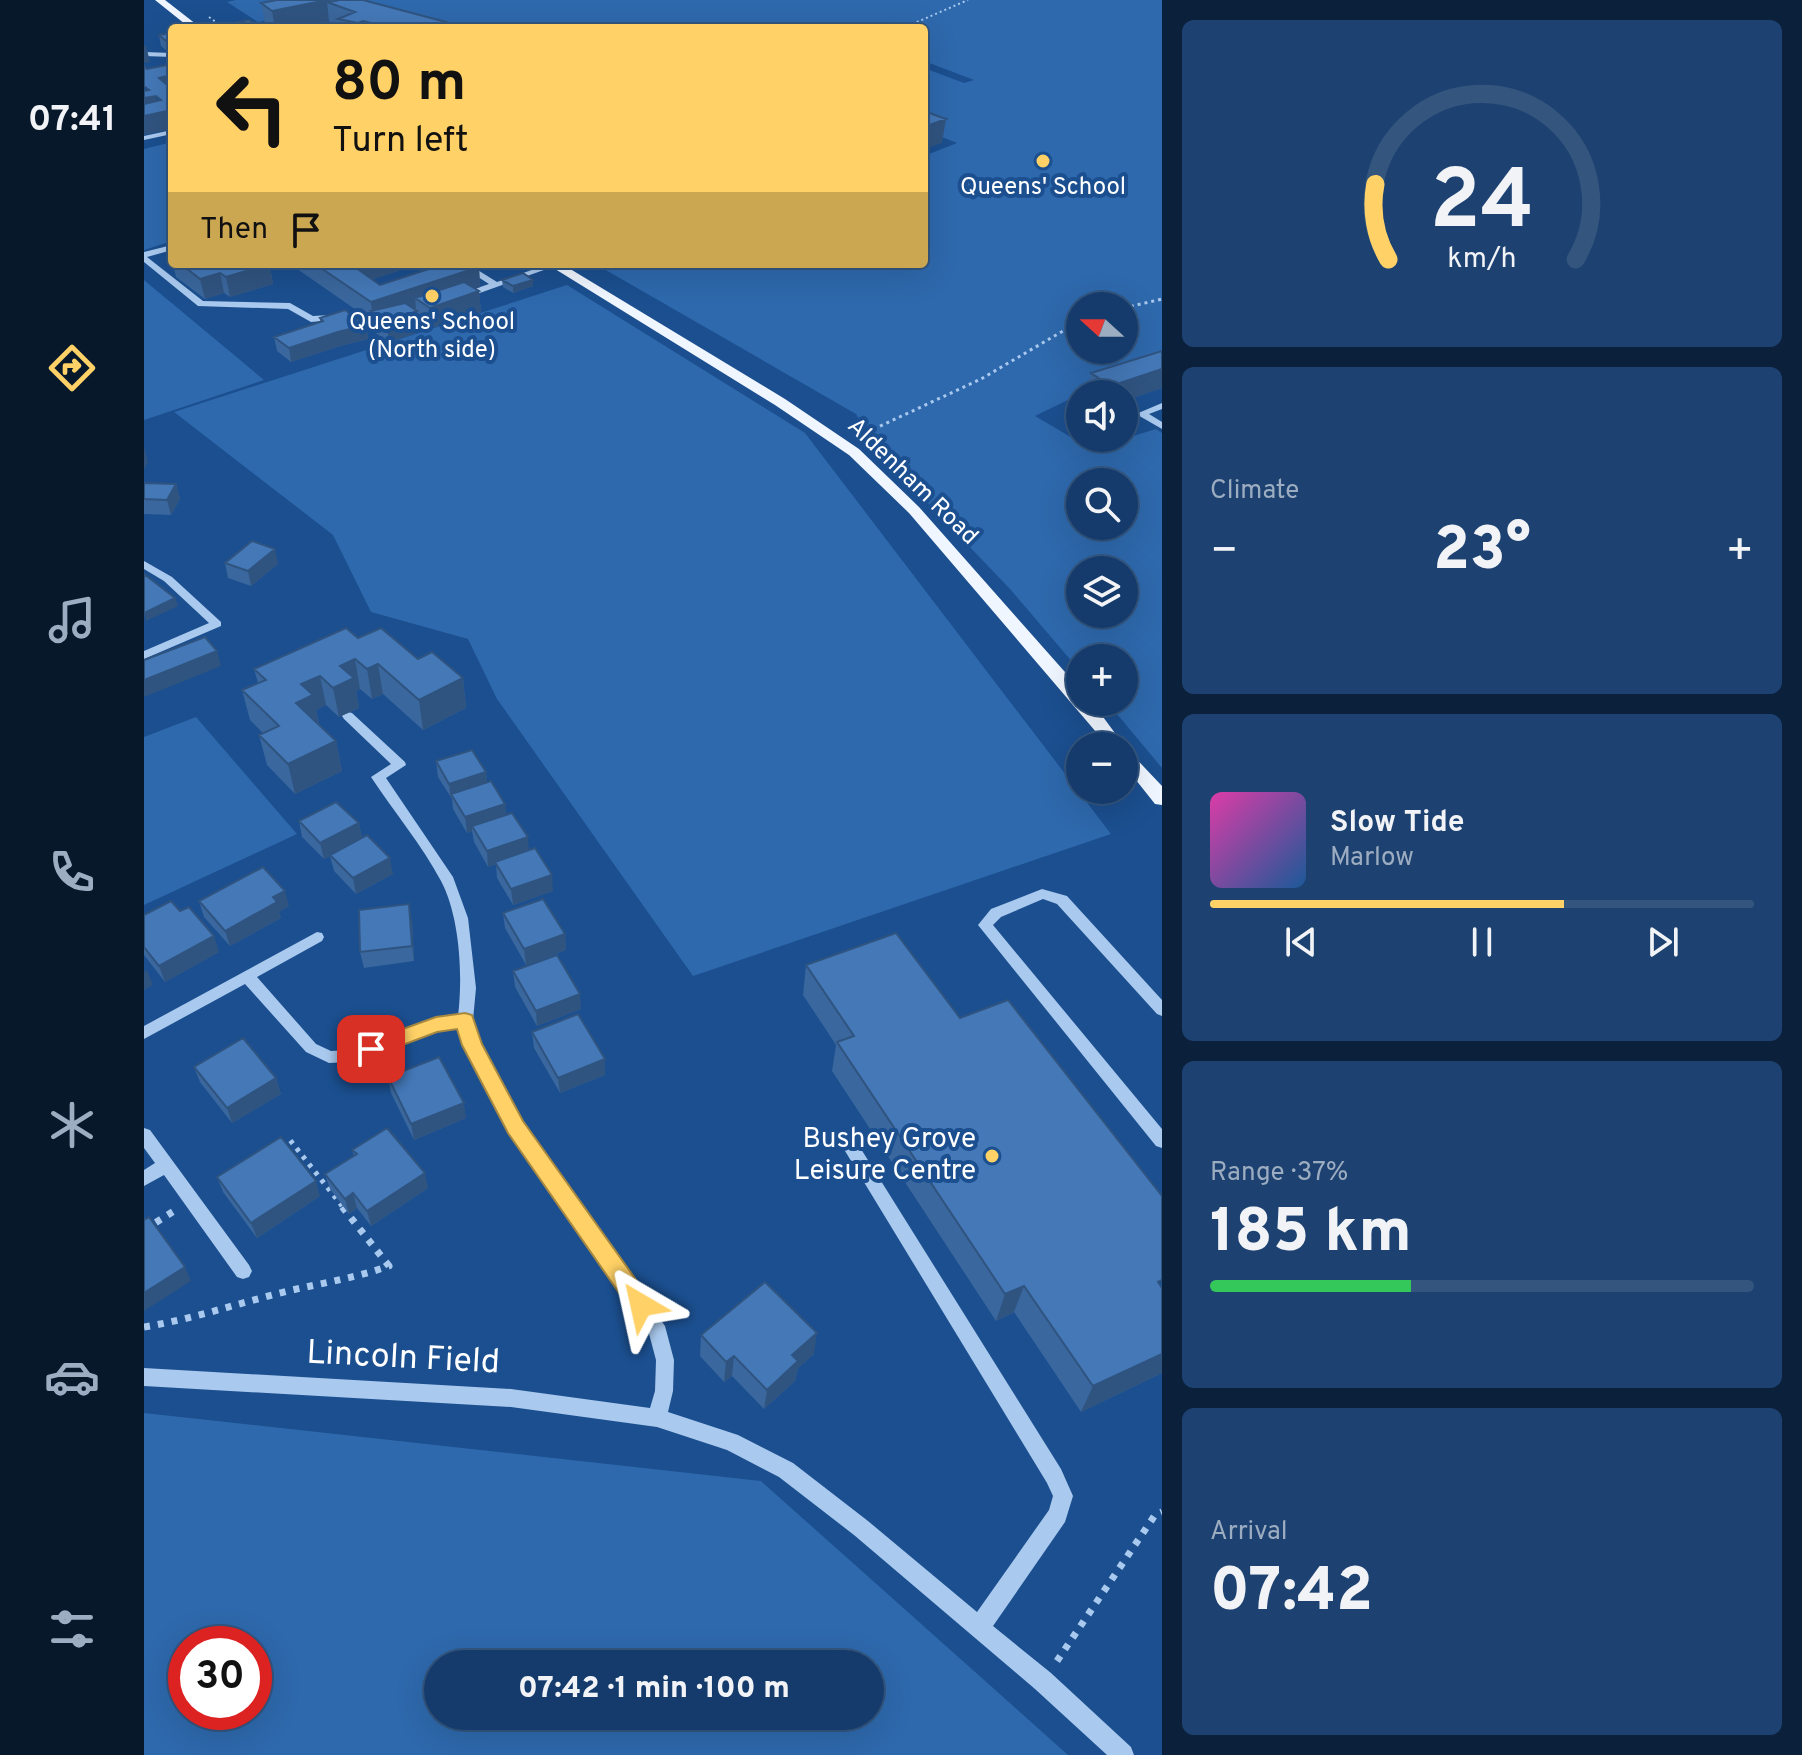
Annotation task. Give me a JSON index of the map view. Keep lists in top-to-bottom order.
{
  "streets": {
    "main road": ["Aldenham Road"],
    "street": ["Lincoln Field"]
  },
  "places": ["Queens' School", "Queens' School (North side)", "Bushey Grove Leisure Centre"],
  "north": "left",
  "page": {
    "tabs": "07:41",
    "turn": ["80 m", "Turn left"],
    "then": "Then",
    "map_buttons": ["+", "−"],
    "tile": [
      "Climate",
      ["Range · 37%", "185 km"],
      ["Arrival", "07:42"]
    ],
    "heat": ["−", "23°", "+"],
    "song": ["Slow Tide", "Marlow"],
    "limit": "30",
    "trip": "07:42 · 1 min · 100 m",
    "gauge": ["24", "km/h"]
  }
}
